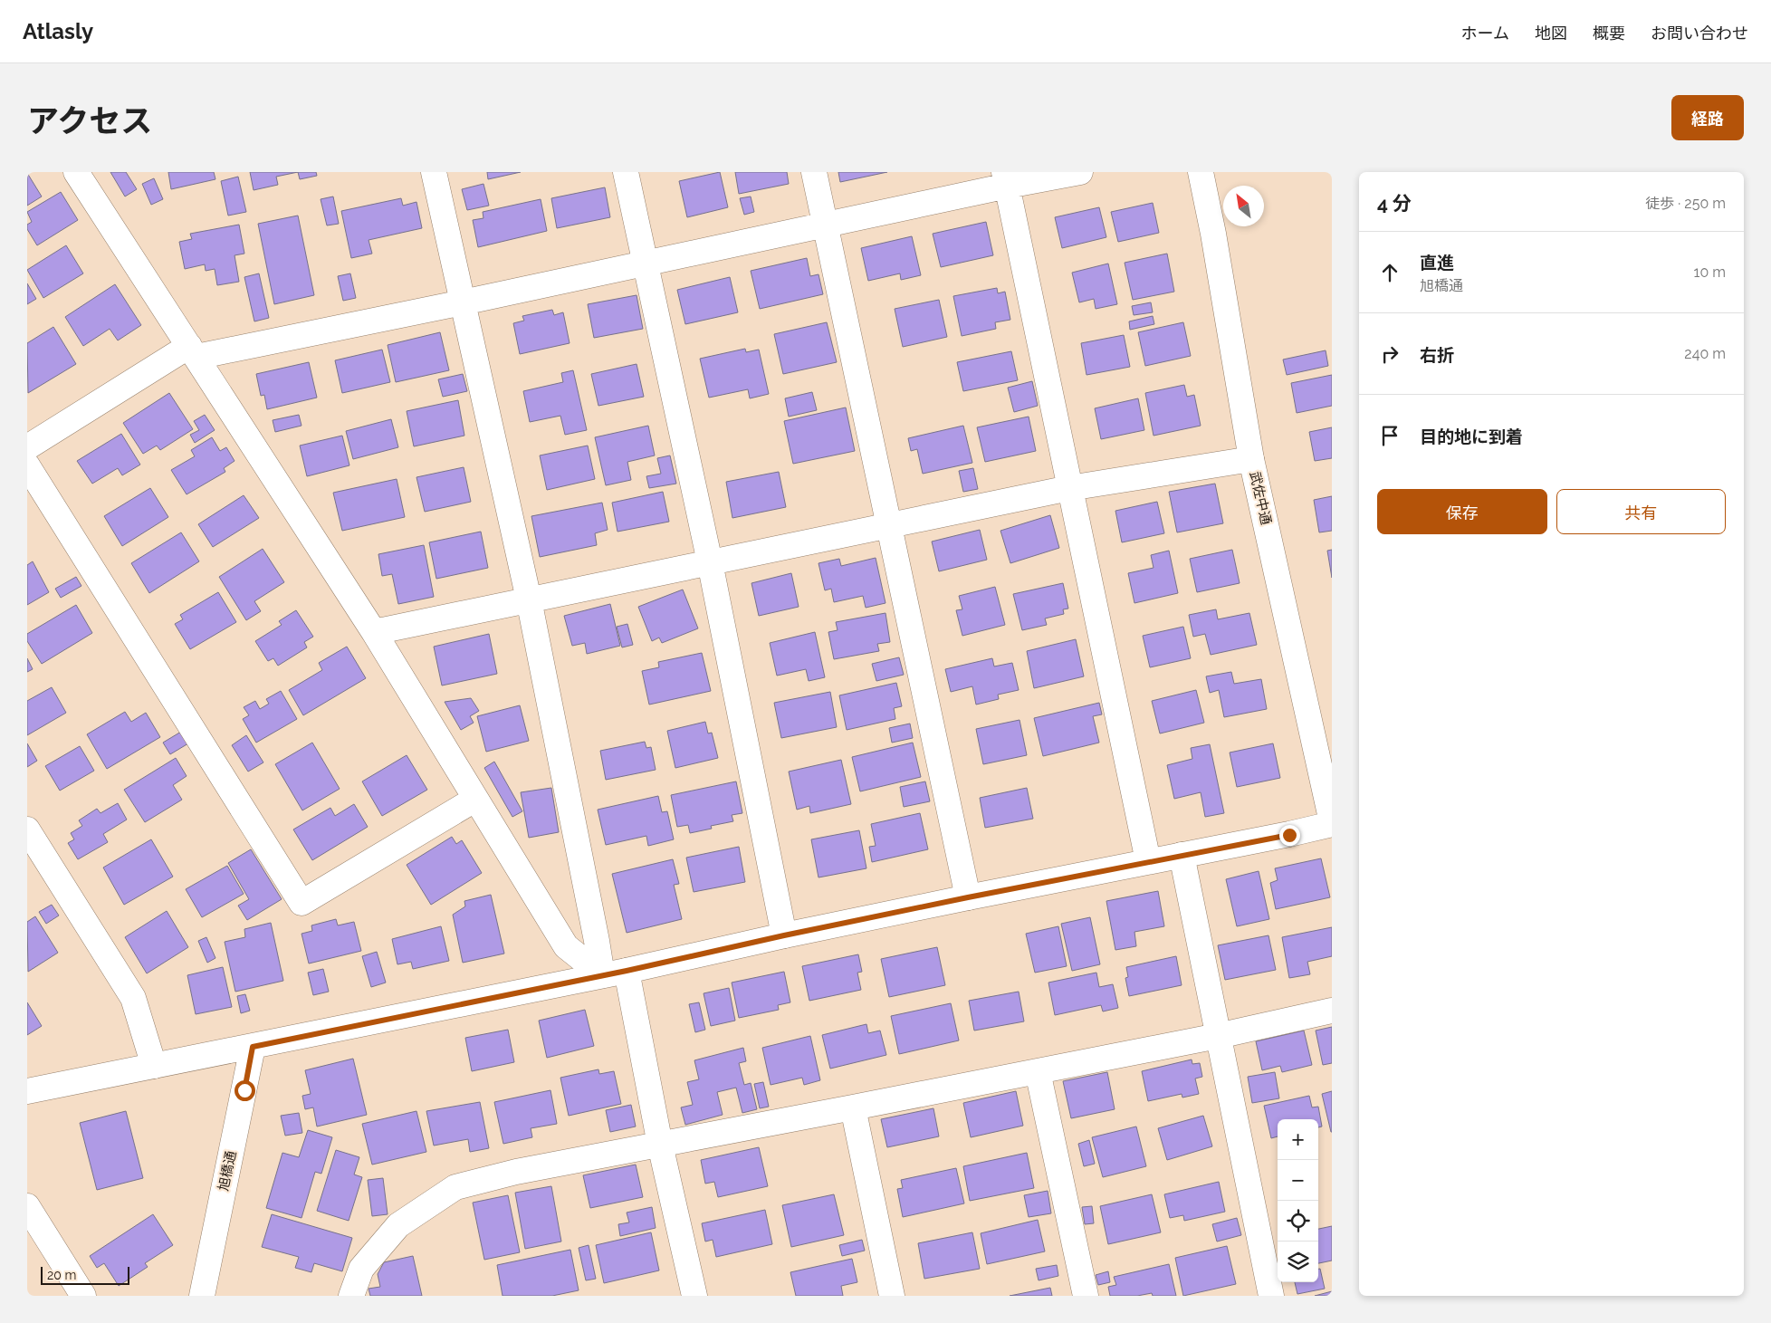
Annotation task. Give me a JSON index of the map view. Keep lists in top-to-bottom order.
{
  "streets": {
    "street": ["武佐中通", "旭橋通"]
  },
  "scale_bar": "20 m",
  "north": "top left",
  "page": {
    "header": "Atlasly",
    "nav": [
      "ホーム",
      "地図",
      "概要",
      "お問い合わせ"
    ],
    "title": "アクセス",
    "buttons": [
      "経路",
      ["保存", "共有"]
    ],
    "heading": ["4 分", "徒歩 · 250 m"],
    "list": [
      ["直進", "旭橋通", "10 m"],
      ["右折", "240 m"],
      "目的地に到着"
    ],
    "map_buttons": ["+", "−"],
    "scale": "20 m"
  }
}
